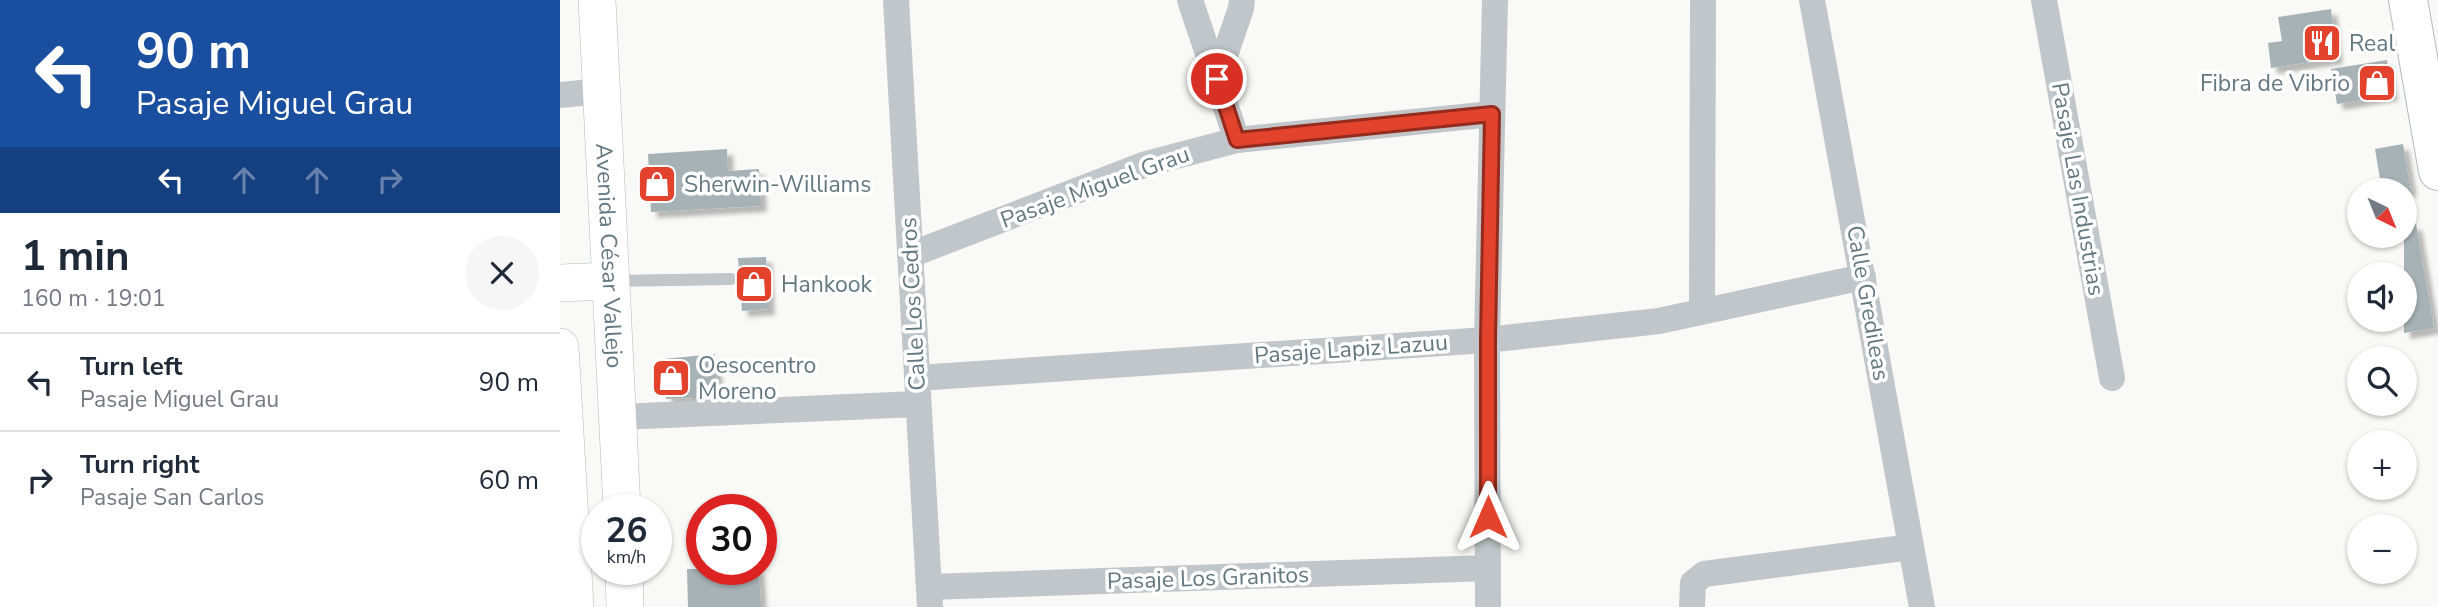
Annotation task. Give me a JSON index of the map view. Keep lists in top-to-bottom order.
{
  "streets": {
    "main road": ["Avenida César Vallejo"],
    "street": [
      "Pasaje Miguel Grau",
      "Pasaje Las Industrias",
      "Calle Gredileas",
      "Calle Los Cedros",
      "Pasaje Lapiz Lazuu",
      "Pasaje Los Granitos"
    ]
  },
  "crossings": [
    ["Pasaje Miguel Grau", "Calle Los Cedros"],
    ["Avenida César Vallejo", "Pasaje Lapiz Lazuu"],
    ["Calle Gredileas", "Pasaje Lapiz Lazuu"],
    ["Calle Los Cedros", "Pasaje Lapiz Lazuu"],
    ["Calle Los Cedros", "Pasaje Los Granitos"]
  ],
  "places": {
    "restaurant": ["Real"],
    "shop": [
      "Fibra de Vibrio",
      "Sherwin-Williams",
      "Hankook",
      "Oesocentro Moreno"
    ]
  },
  "north": "bottom right",
  "page": {
    "turn": ["90 m", "Pasaje Miguel Grau"],
    "map_buttons": ["+", "−"],
    "heading": ["1 min", "160 m · 19:01"],
    "list": [
      {
        "name": "Turn left",
        "note": "Pasaje Miguel Grau",
        "value": "90 m"
      },
      {
        "name": "Turn right",
        "note": "Pasaje San Carlos",
        "value": "60 m"
      }
    ],
    "speed": "26 km/h",
    "limit": "30"
  }
}
